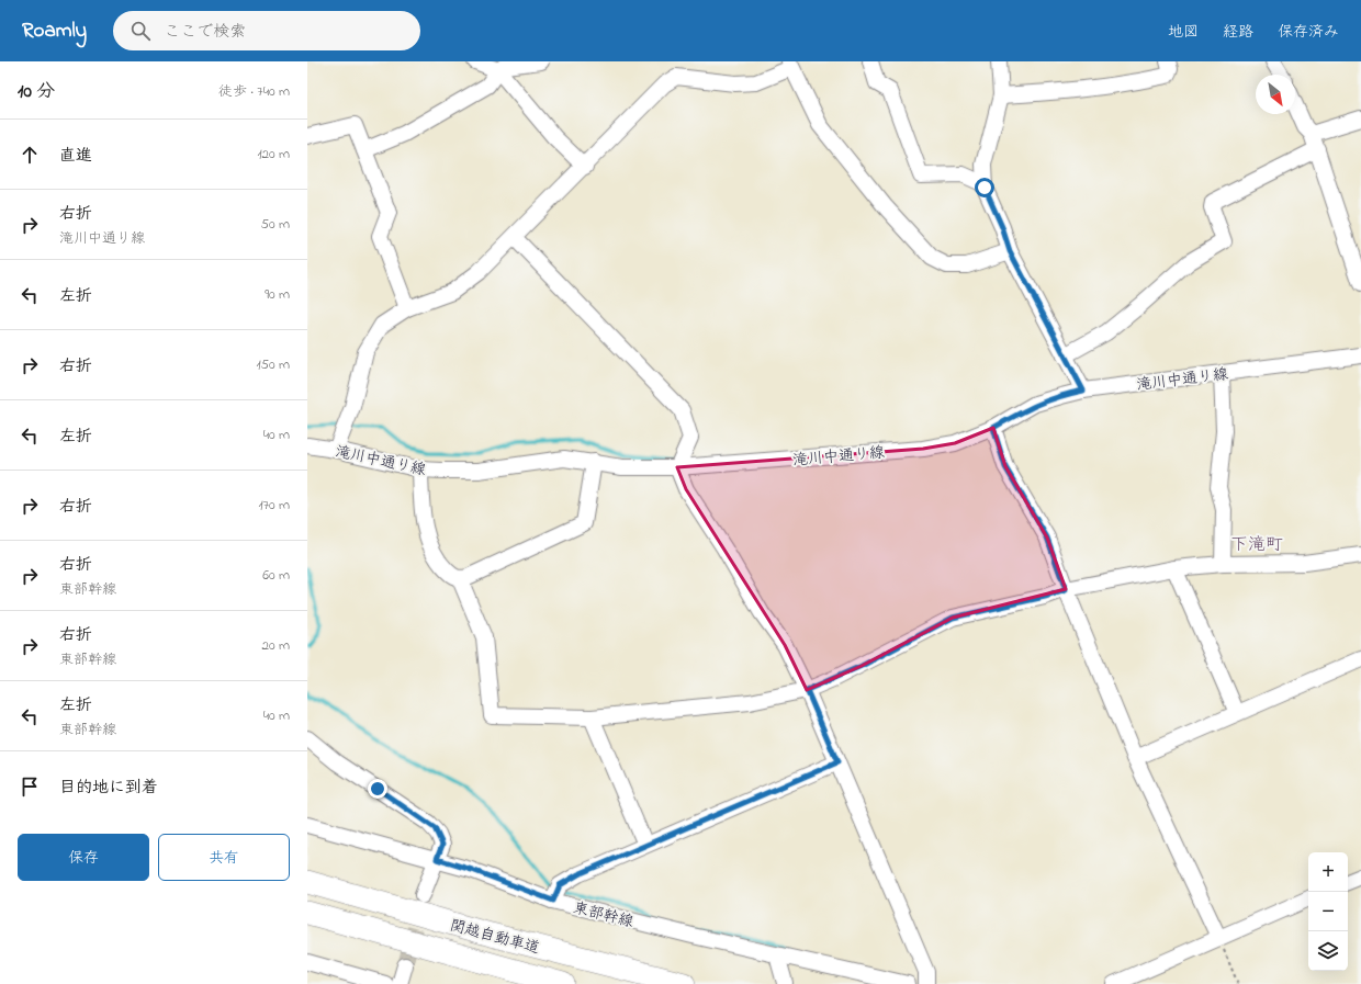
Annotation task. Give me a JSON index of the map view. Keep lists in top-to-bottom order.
{
  "streets": {
    "highway": ["関越自動車道"],
    "street": ["滝川中通り線", "東部幹線"]
  },
  "districts": ["下滝町"],
  "north": "bottom right",
  "page": {
    "header": "Roamly",
    "search": "ここで検索",
    "nav": ["地図", "経路", "保存済み"],
    "heading": ["10 分", "徒歩 · 740 m"],
    "list": [
      ["直進", "120 m"],
      ["右折", "滝川中通り線", "50 m"],
      ["左折", "90 m"],
      ["右折", "150 m"],
      ["左折", "40 m"],
      ["右折", "170 m"],
      ["右折", "東部幹線", "60 m"],
      ["右折", "東部幹線", "20 m"],
      ["左折", "東部幹線", "40 m"],
      "目的地に到着"
    ],
    "buttons": ["保存", "共有"],
    "map_buttons": ["+", "−"]
  }
}
